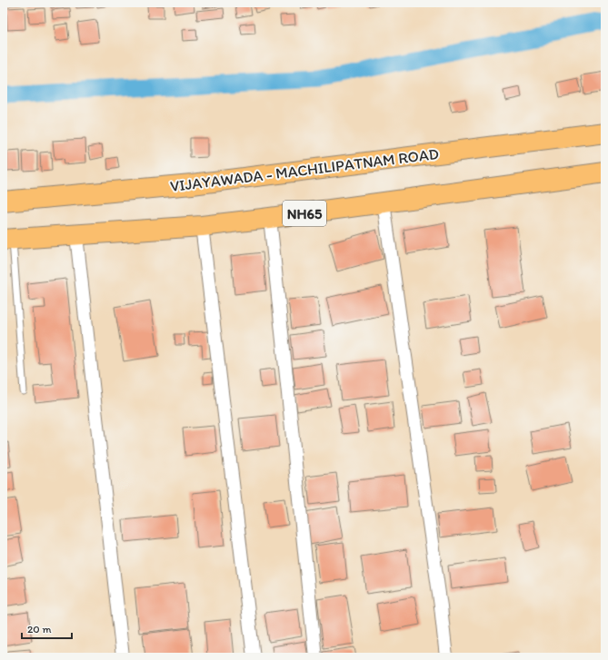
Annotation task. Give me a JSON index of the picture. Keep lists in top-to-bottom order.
{
  "streets": {
    "highway": ["VIJAYAWADA - MACHILIPATNAM ROAD", "NH65"]
  },
  "scale_bar": "20 m"
}
